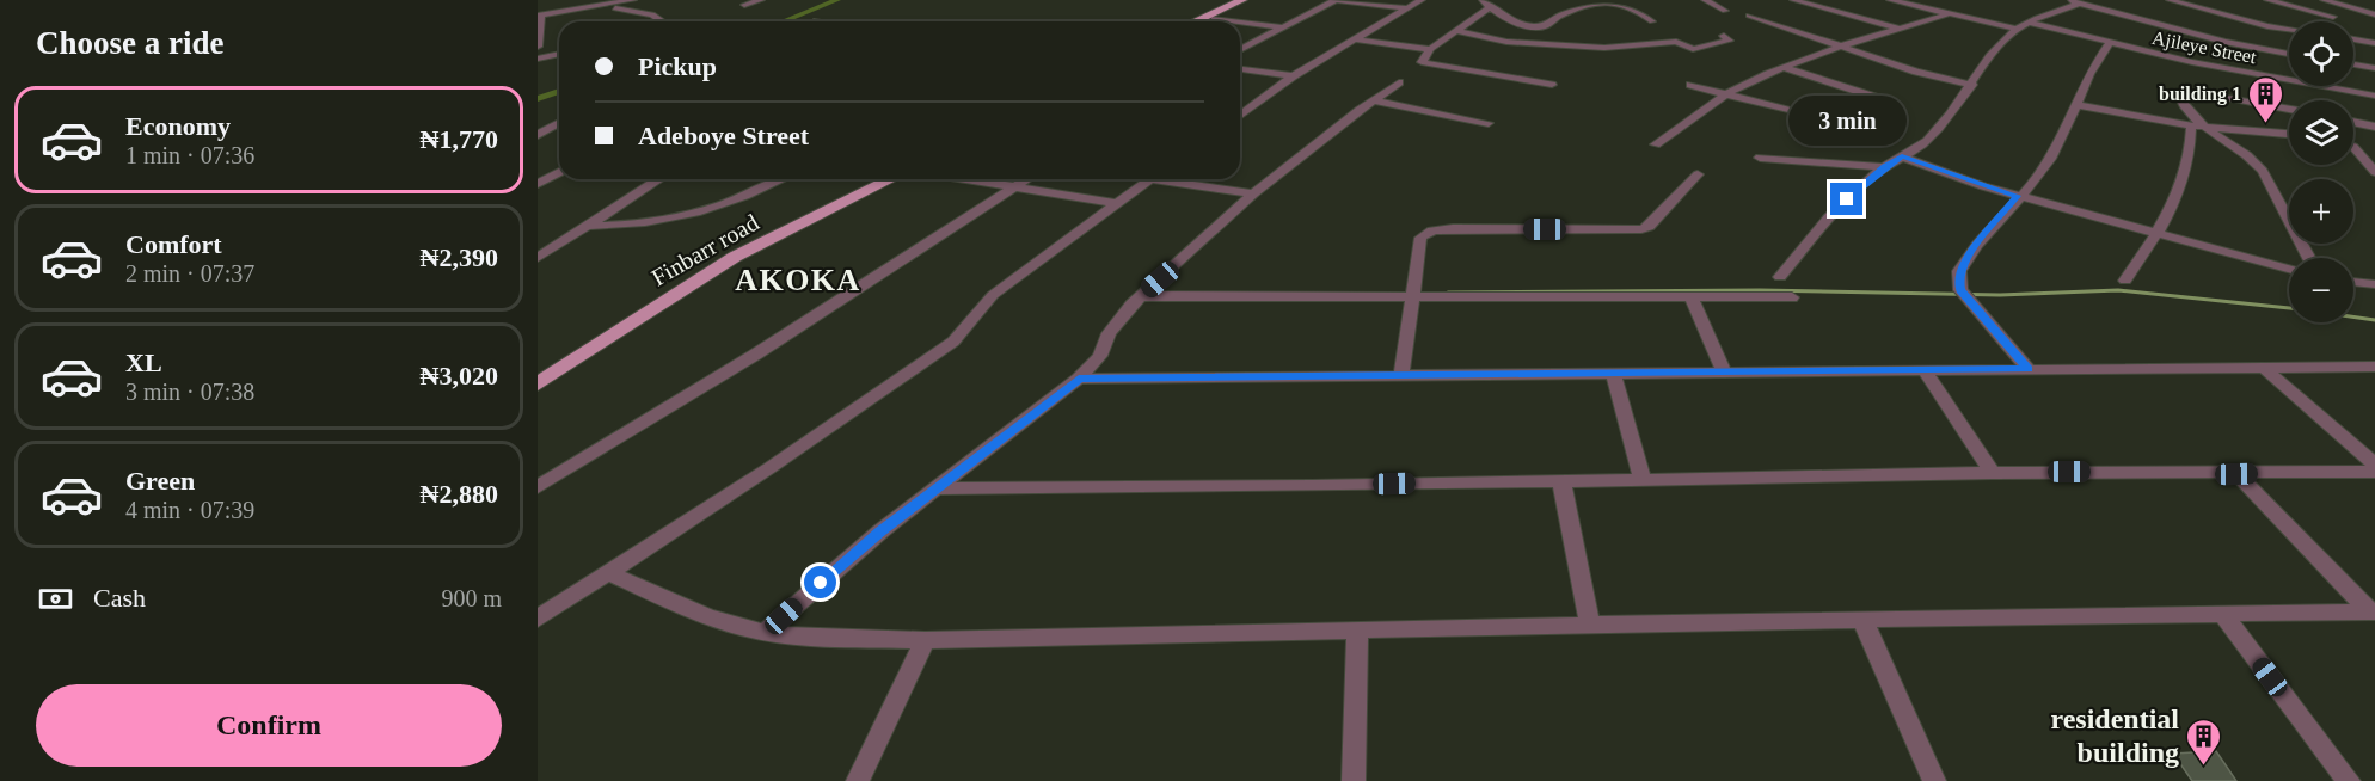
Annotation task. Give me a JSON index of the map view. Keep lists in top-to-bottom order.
{
  "streets": {
    "main road": ["Finbarr road"],
    "street": ["Ajileye Street"]
  },
  "districts": ["AKOKA"],
  "places": {
    "building": ["building 1", "residential building"]
  },
  "page": {
    "heading": "Choose a ride",
    "map_buttons": ["+", "−"],
    "banner": ["Pickup", "Adeboye Street"],
    "list": [
      {
        "name": "Economy",
        "note": "1 min · 07:36",
        "value": "₦1,770"
      },
      {
        "name": "Comfort",
        "note": "2 min · 07:37",
        "value": "₦2,390"
      },
      {
        "name": "XL",
        "note": "3 min · 07:38",
        "value": "₦3,020"
      },
      {
        "name": "Green",
        "note": "4 min · 07:39",
        "value": "₦2,880"
      }
    ],
    "bubble": "3 min",
    "pay": ["Cash", "900 m"],
    "buttons": "Confirm"
  }
}
